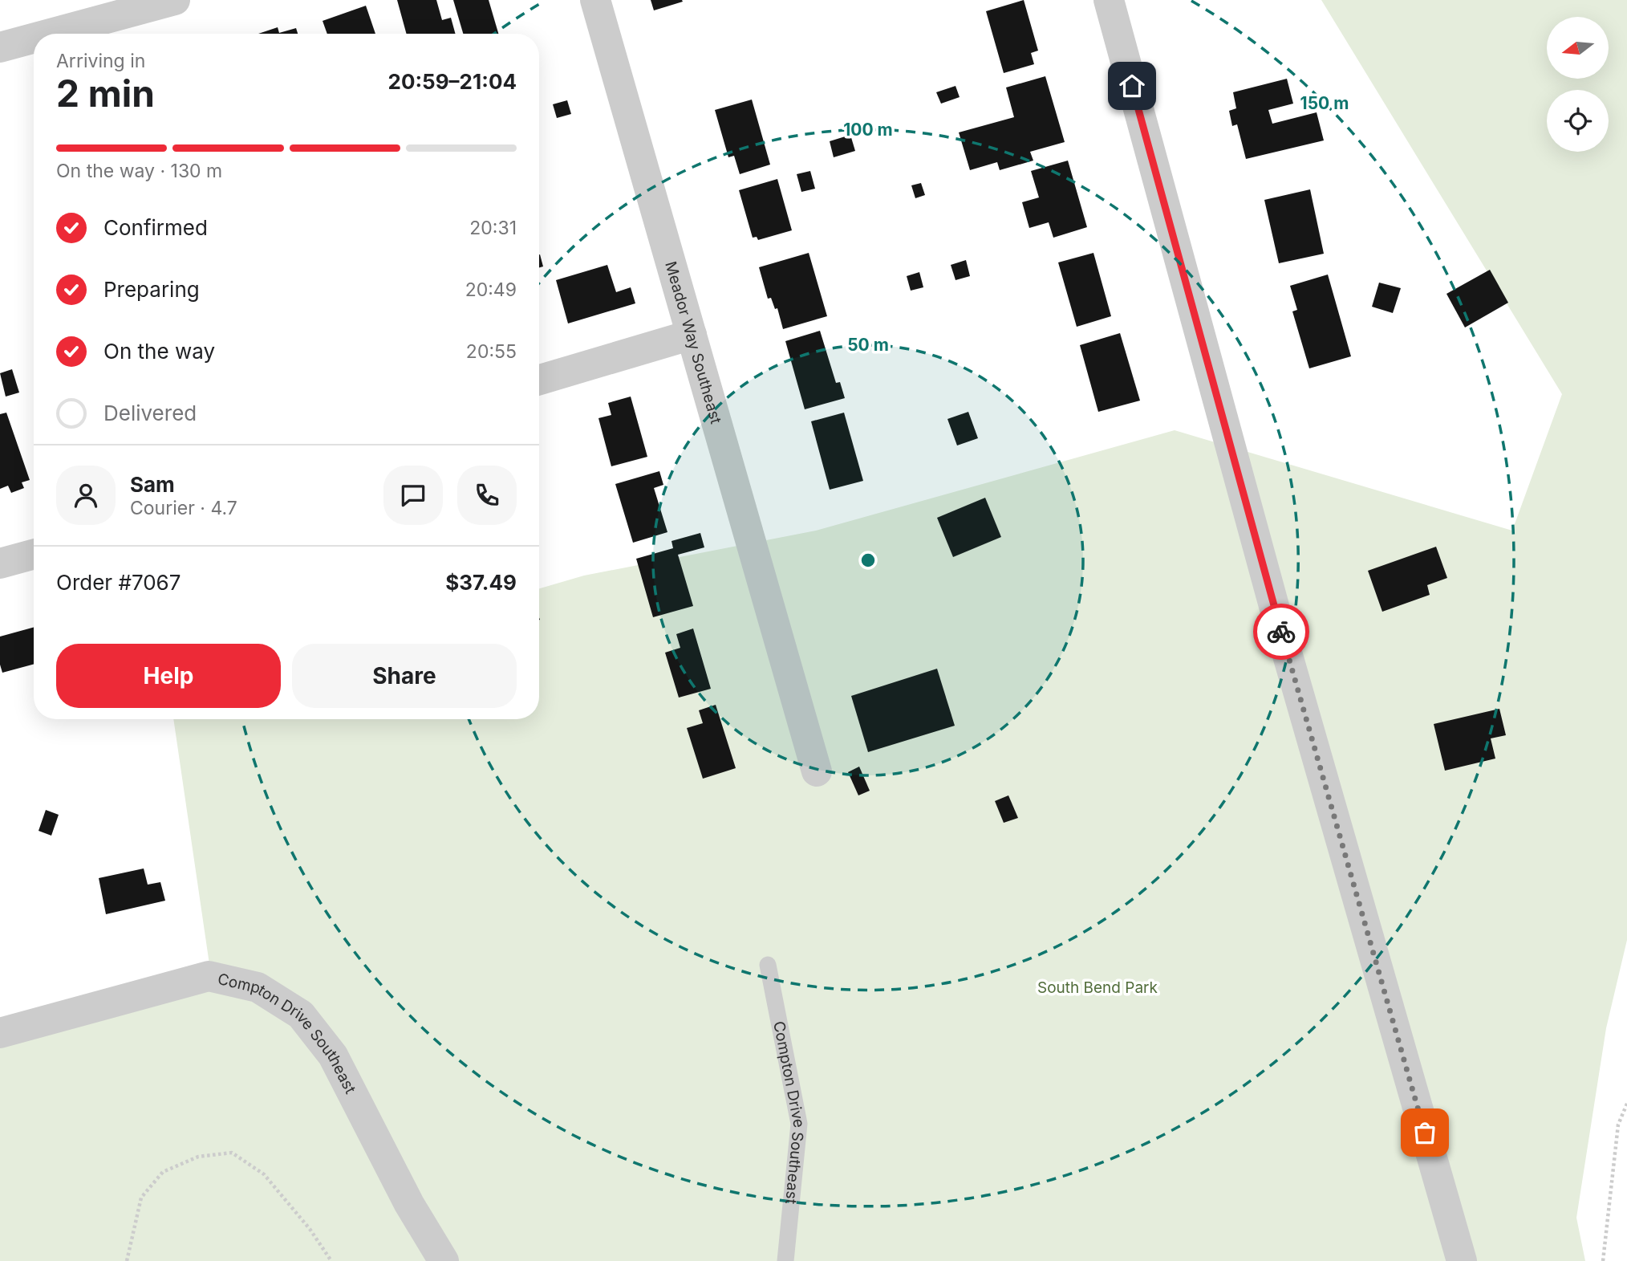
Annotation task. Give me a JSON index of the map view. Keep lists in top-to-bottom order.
{
  "streets": {
    "street": ["Meador Way Southeast", "Compton Drive Southeast"]
  },
  "parks": ["South Bend Park"],
  "north": "left",
  "page": {
    "heading": ["2 min", "Arriving in", "20:59–21:04"],
    "panel": [
      "Sam",
      "Courier · 4.7",
      "Order #7067",
      "$37.49"
    ],
    "bar": "On the way · 130 m",
    "list": [
      ["Confirmed", "20:31"],
      ["Preparing", "20:49"],
      ["On the way", "20:55"],
      "Delivered"
    ],
    "buttons": ["Help", "Share"]
  },
  "rings": ["150 m", "100 m", "50 m"]
}
